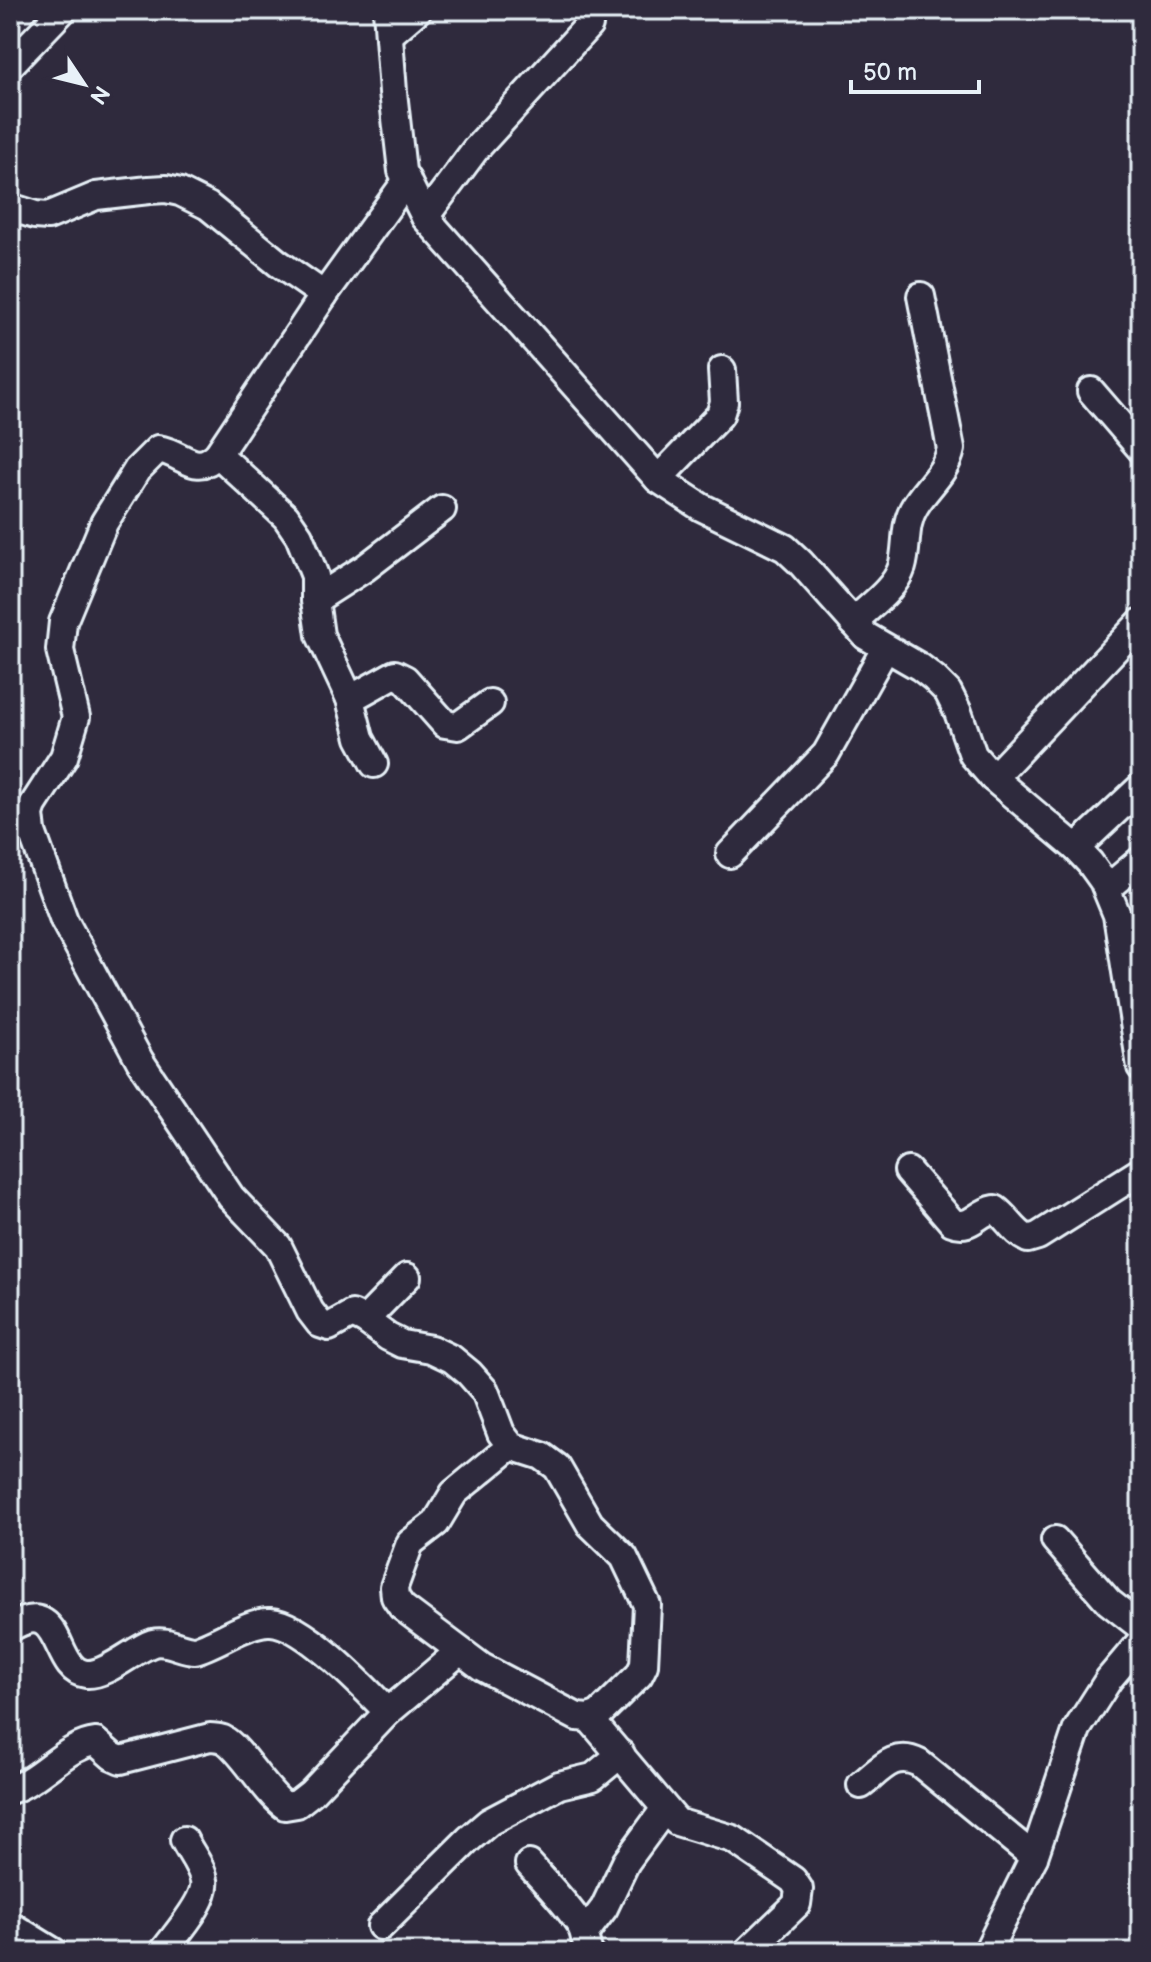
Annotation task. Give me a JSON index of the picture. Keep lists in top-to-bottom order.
{
  "scale_bar": "50 m",
  "north": "bottom right"
}
